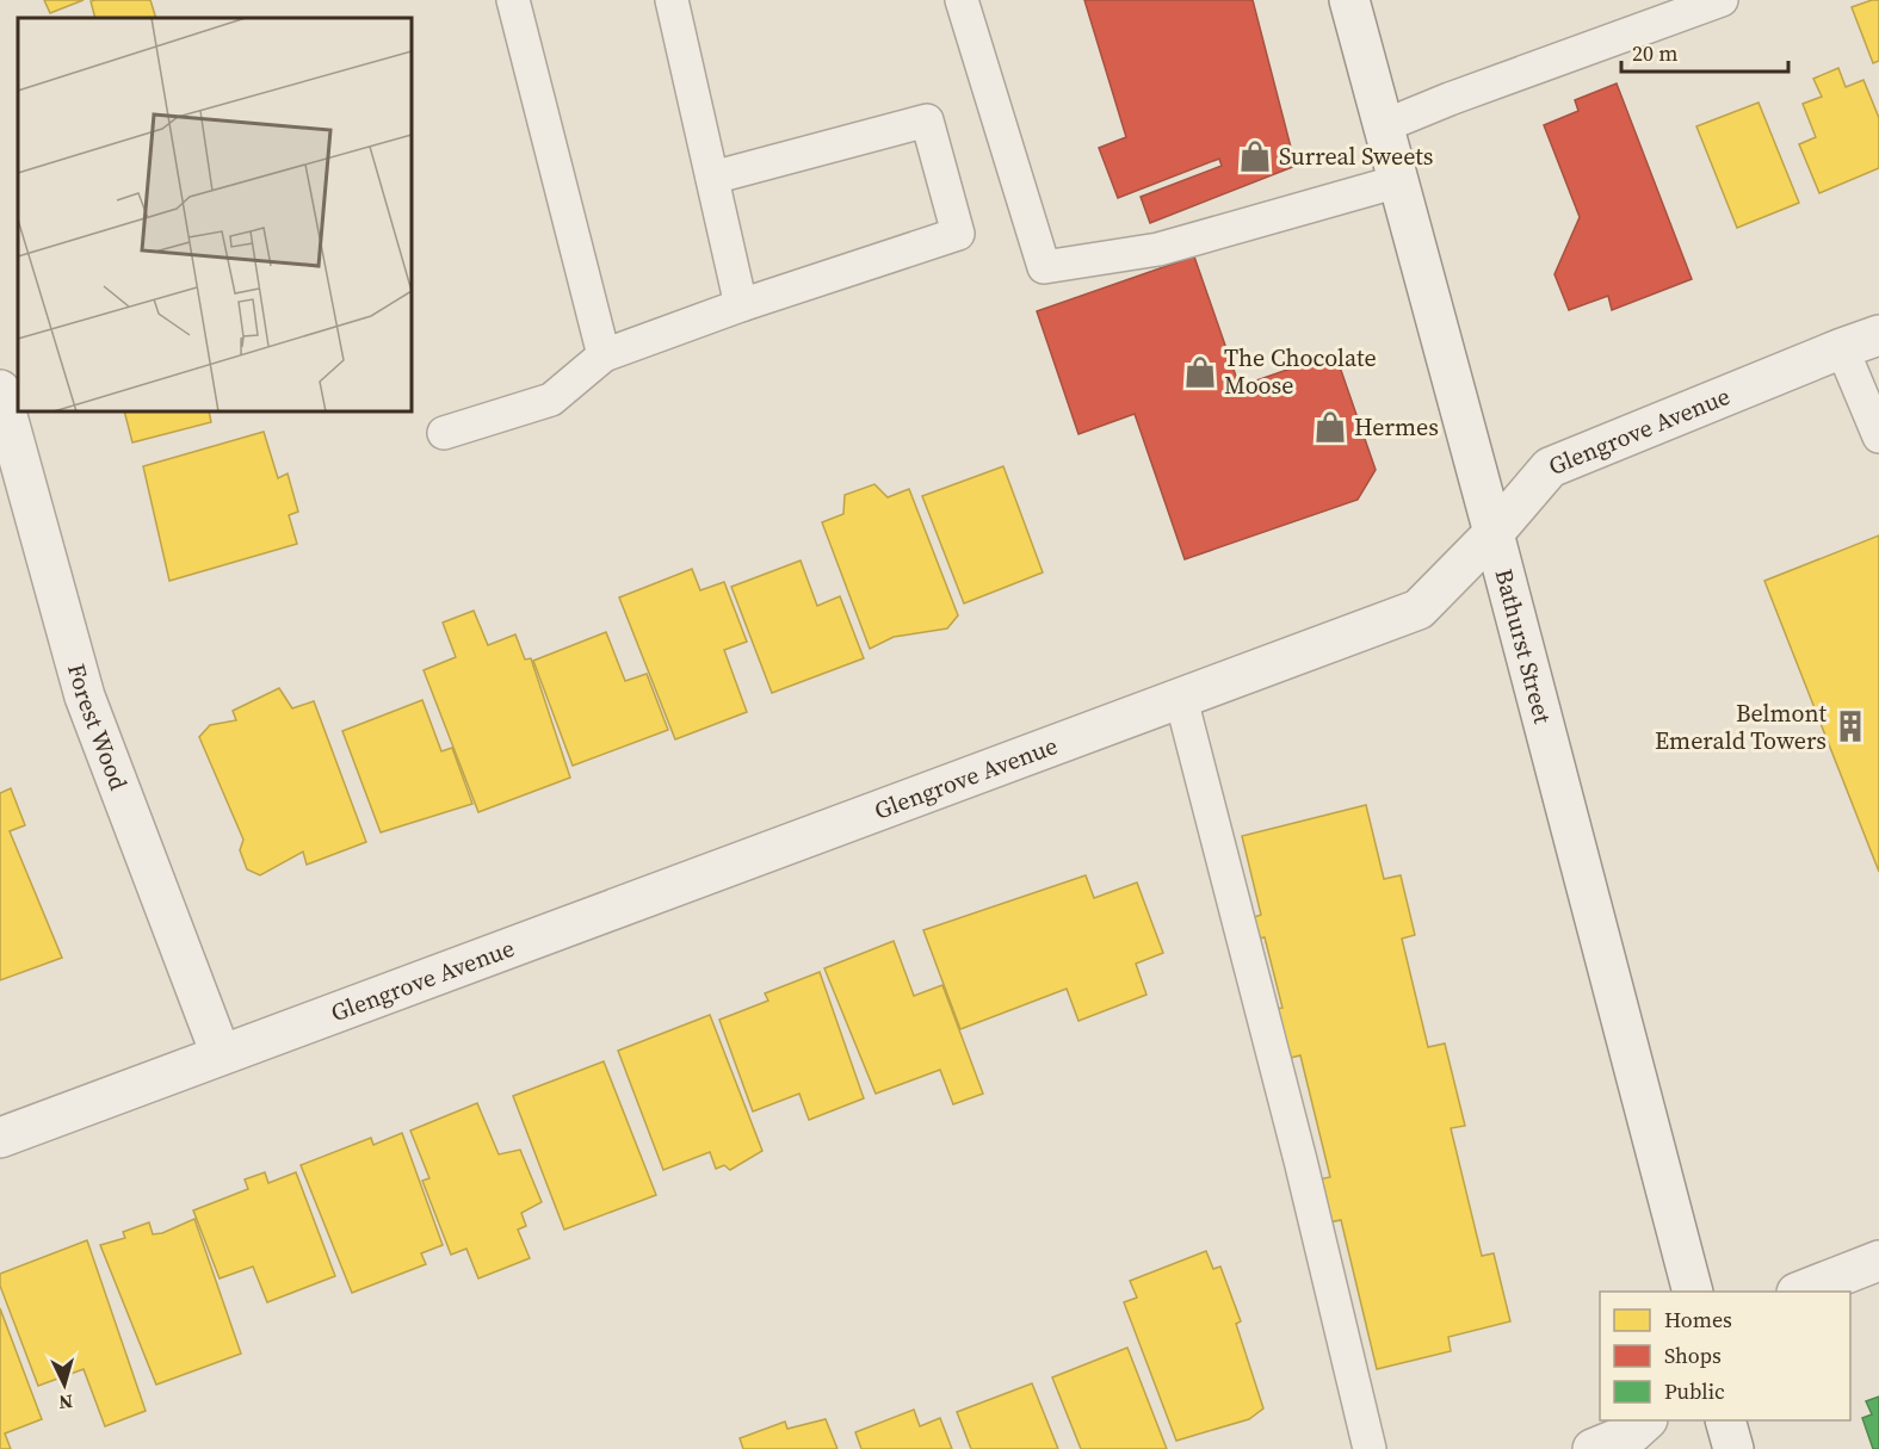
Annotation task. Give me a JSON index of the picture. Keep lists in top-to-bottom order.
{
  "streets": {
    "street": ["Glengrove Avenue", "Bathurst Street", "Forest Wood"]
  },
  "crossings": [
    ["Glengrove Avenue", "Bathurst Street"],
    ["Glengrove Avenue", "Forest Wood"]
  ],
  "places": {
    "shop": ["Surreal Sweets", "The Chocolate Moose", "Hermes"],
    "building": ["Belmont Emerald Towers"]
  },
  "legend": ["Homes", "Shops", "Public"],
  "scale_bar": "20 m",
  "north": "bottom"
}
